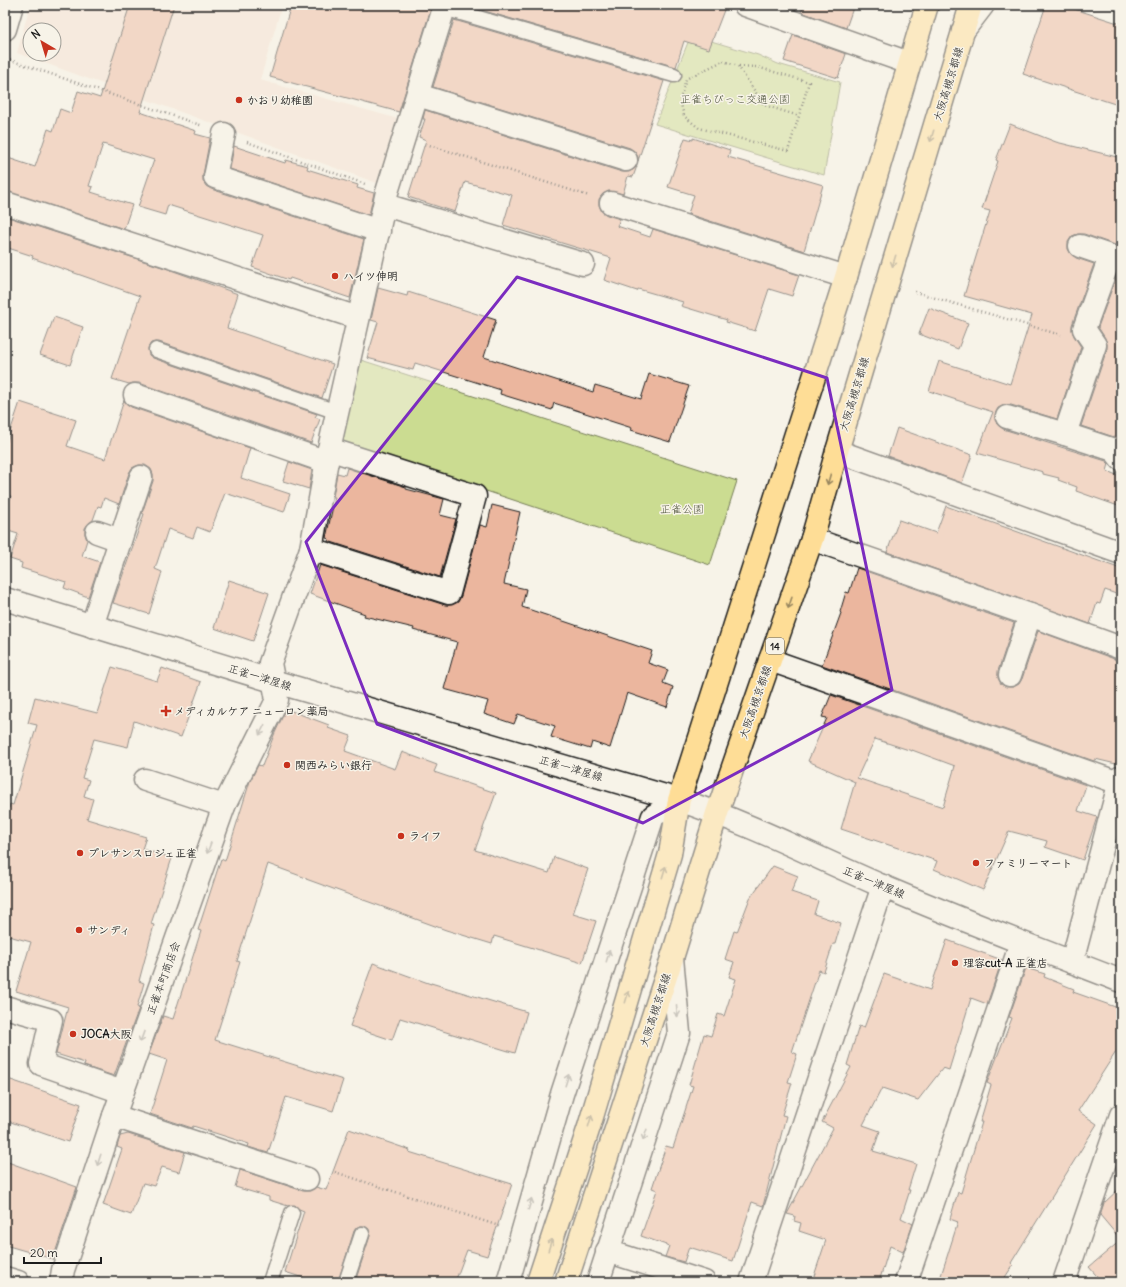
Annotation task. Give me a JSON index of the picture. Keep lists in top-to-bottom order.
{
  "streets": {
    "main road": ["大阪高槻京都線", "14"],
    "street": ["正雀一津屋線", "正雀本町商店会"]
  },
  "crossings": [
    ["大阪高槻京都線", "正雀一津屋線"],
    ["正雀一津屋線", "正雀本町商店会"]
  ],
  "one_way": ["正雀本町商店会"],
  "parks": ["正雀ちびっこ交通公園", "正雀公園"],
  "places": {
    "other": [
      "かおり幼稚園",
      "ハイツ伸明",
      "関西みらい銀行",
      "ライフ",
      "プレサンスロジェ正雀",
      "ファミリーマート",
      "サンディ",
      "理容cut-A 正雀店",
      "JOCA大阪"
    ],
    "health": ["メディカルケア ニューロン薬局"]
  },
  "scale_bar": "20 m",
  "north": "top left"
}
